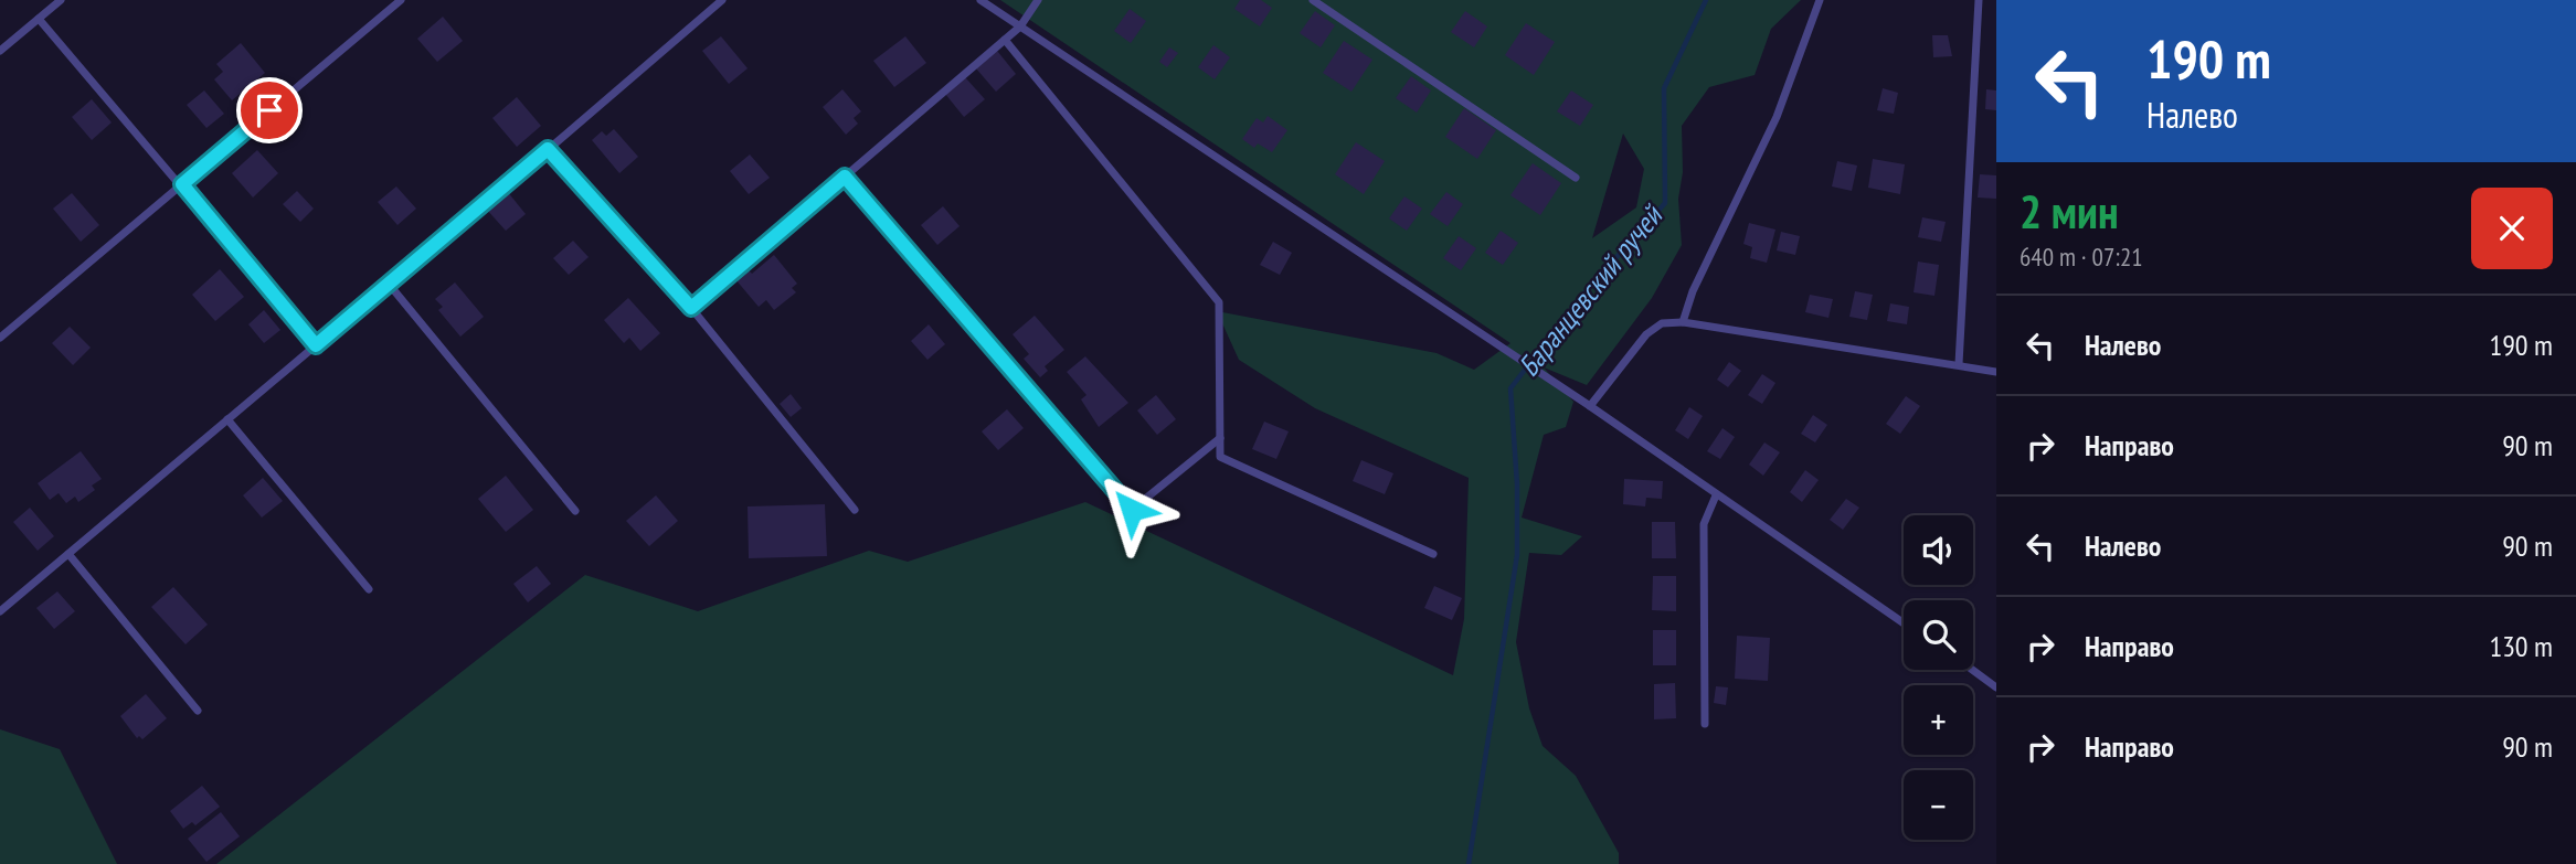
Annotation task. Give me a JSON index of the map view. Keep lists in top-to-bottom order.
{
  "water": ["Баранцевский ручей"],
  "page": {
    "turn": ["190 m", "Налево"],
    "heading": ["2 мин", "640 m · 07:21"],
    "list": [
      {
        "name": "Налево",
        "value": "190 m"
      },
      {
        "name": "Направо",
        "value": "90 m"
      },
      {
        "name": "Налево",
        "value": "90 m"
      },
      {
        "name": "Направо",
        "value": "130 m"
      },
      {
        "name": "Направо",
        "value": "90 m"
      }
    ],
    "map_buttons": ["+", "−"]
  }
}
